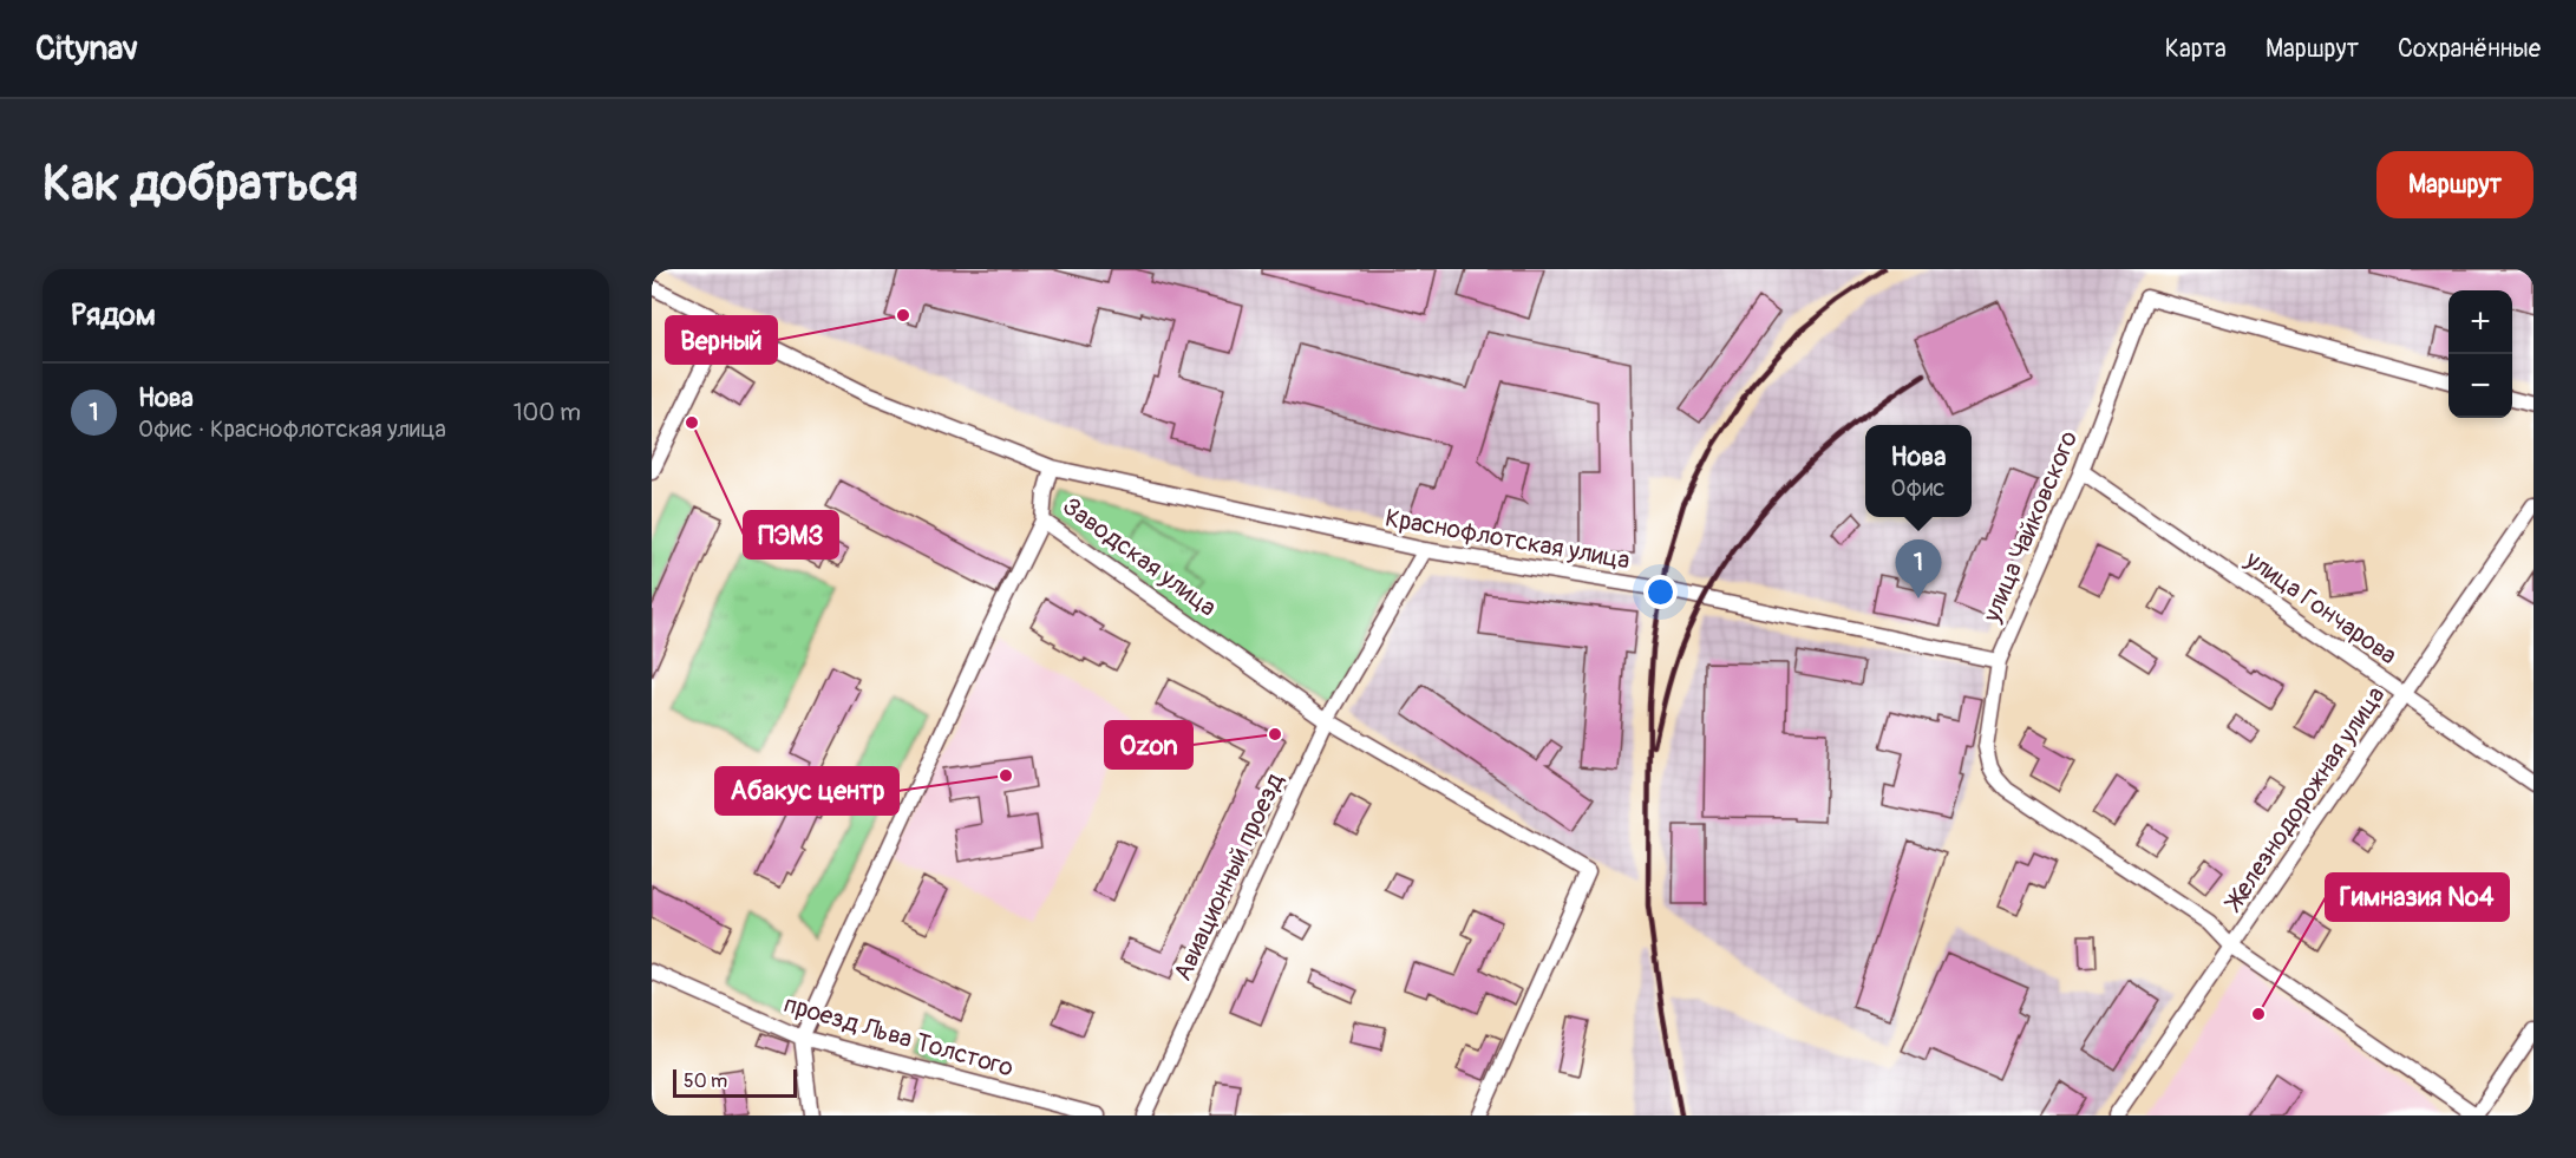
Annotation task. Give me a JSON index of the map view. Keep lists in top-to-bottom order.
{
  "streets": {
    "street": [
      "улица Чайковского",
      "Краснофлотская улица",
      "Заводская улица",
      "улица Гончарова",
      "Железнодорожная улица",
      "Авиационный проезд",
      "проезд Льва Толстого"
    ]
  },
  "crossings": [
    ["улица Чайковского", "Краснофлотская улица"],
    ["улица Чайковского", "улица Гончарова"],
    ["улица Чайковского", "Железнодорожная улица"],
    ["Краснофлотская улица", "Заводская улица"],
    ["Краснофлотская улица", "Авиационный проезд"],
    ["Заводская улица", "Авиационный проезд"],
    ["улица Гончарова", "Железнодорожная улица"]
  ],
  "places": [
    "Верный",
    "ПЭМЗ",
    "Ozon",
    "Абакус центр",
    "Гимназия №4"
  ],
  "scale_bar": "50 m",
  "page": {
    "header": "Citynav",
    "nav": ["Карта", "Маршрут", "Сохранённые"],
    "buttons": "Маршрут",
    "title": "Как добраться",
    "heading": "Рядом",
    "map_buttons": ["+", "−"],
    "list": [
      {
        "mark": "1",
        "name": "Нова",
        "note": "Офис · Краснофлотская улица",
        "value": "100 m"
      }
    ],
    "popup": ["Нова", "Офис"],
    "pins": "1",
    "scale": "50 m"
  }
}
